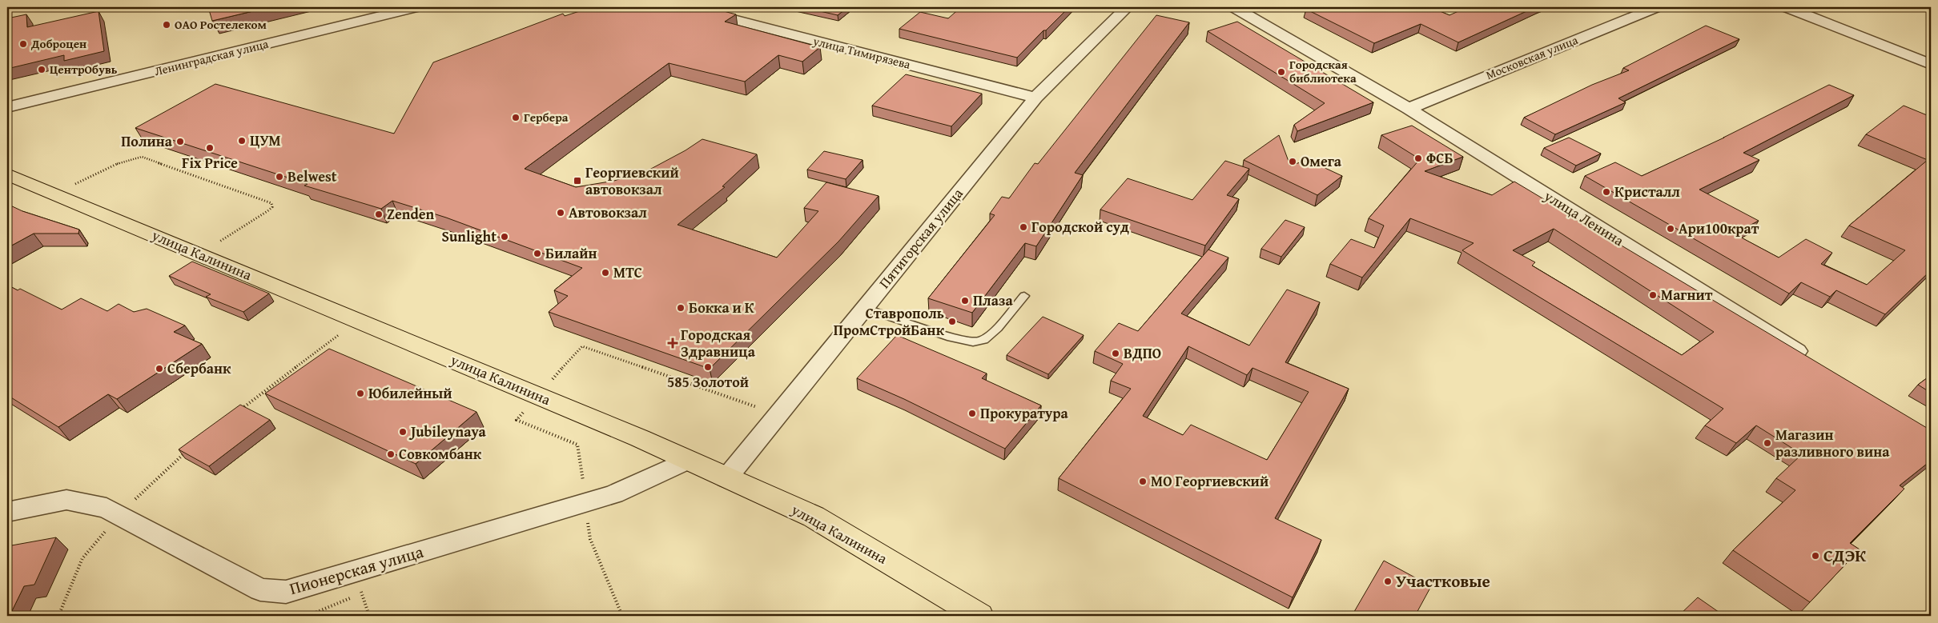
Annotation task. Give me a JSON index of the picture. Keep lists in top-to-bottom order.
{
  "streets": {
    "main road": ["улица Калинина"],
    "street": [
      "улица Тимирязева",
      "Ленинградская улица",
      "Московская улица",
      "улица Ленина",
      "Пятигорская улица",
      "Пионерская улица"
    ]
  },
  "crossings": [
    ["улица Тимирязева", "Пятигорская улица"],
    ["Московская улица", "улица Ленина"],
    ["Пятигорская улица", "улица Калинина"],
    ["улица Калинина", "Пионерская улица"]
  ],
  "places": {
    "other": [
      "ОАО Ростелеком",
      "Доброцен",
      "ЦентрОбувь",
      "Городская библиотека",
      "Гербера",
      "ЦУМ",
      "Полина",
      "Fix Price",
      "ФСБ",
      "Омега",
      "Belwest",
      "Кристалл",
      "Автовокзал",
      "Zenden",
      "Городской суд",
      "Ари100крат",
      "Sunlight",
      "Билайн",
      "МТС",
      "Магнит",
      "Плаза",
      "Бокка и К",
      "Ставрополь ПромСтройБанк",
      "ВДПО",
      "585 Золотой",
      "Сбербанк",
      "Юбилейный",
      "Прокуратура",
      "Jubileynaya",
      "Магазин разливного вина",
      "Совкомбанк",
      "МО Георгиевский",
      "СДЭК",
      "Участковые"
    ],
    "transit": ["Георгиевский автовокзал"],
    "health": ["Городская Здравница"]
  }
}
